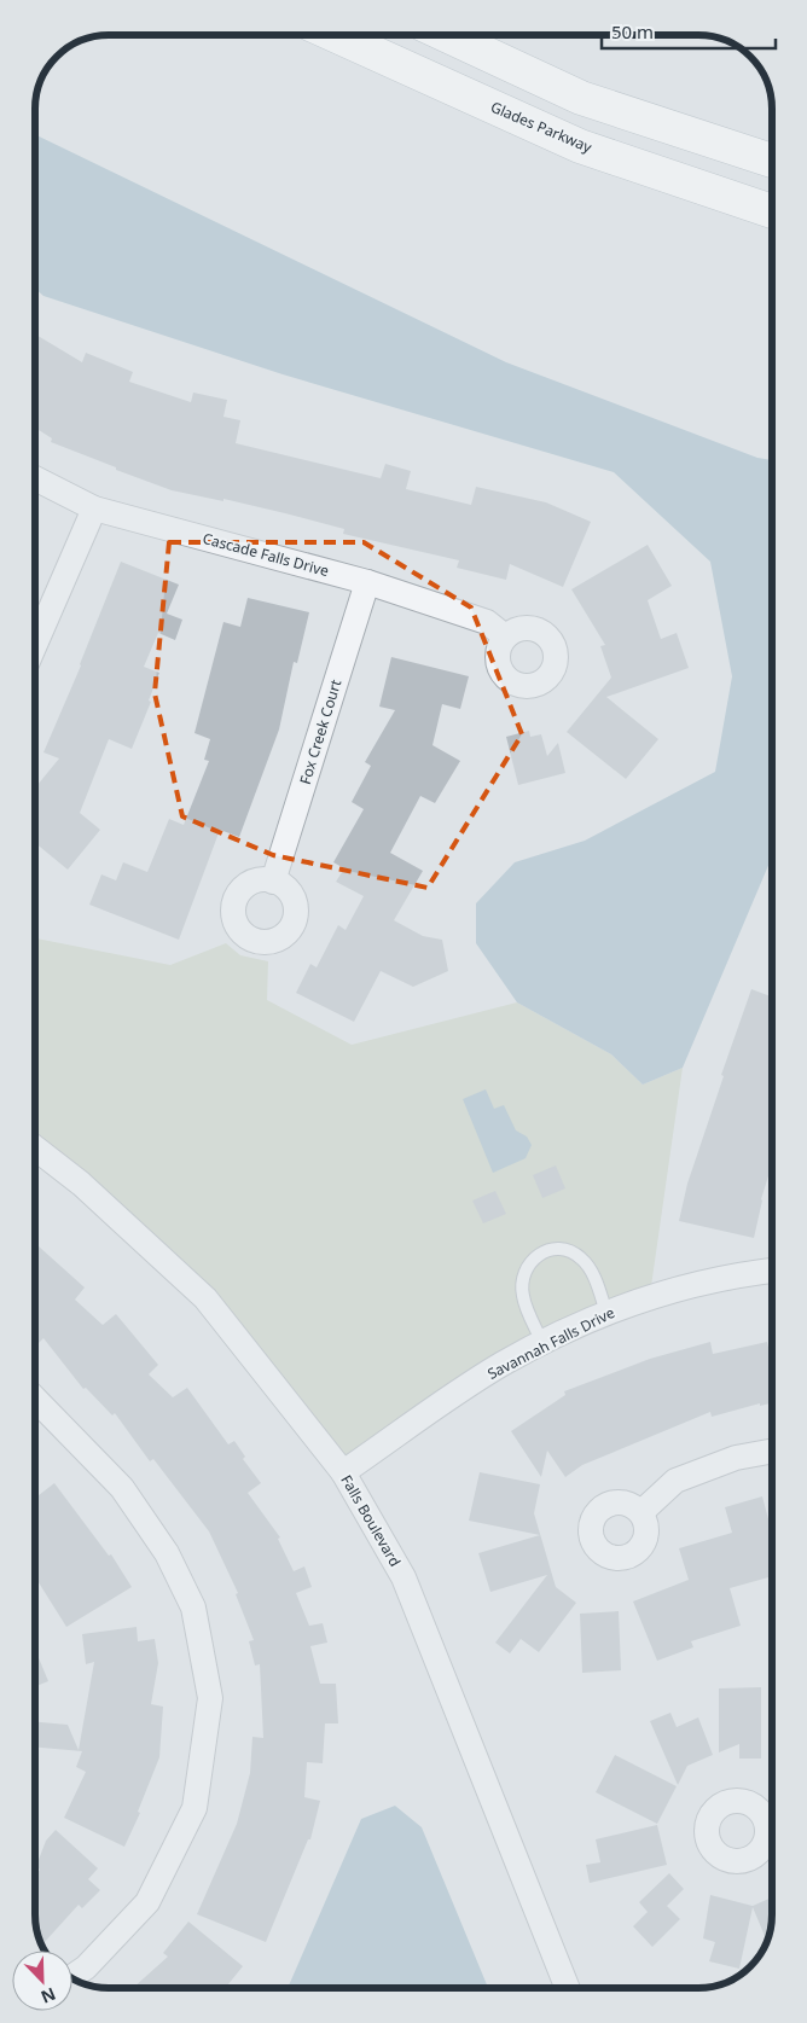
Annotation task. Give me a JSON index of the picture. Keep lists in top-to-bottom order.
{
  "streets": {
    "main road": ["Glades Parkway"],
    "street": [
      "Cascade Falls Drive",
      "Fox Creek Court",
      "Savannah Falls Drive",
      "Falls Boulevard"
    ]
  },
  "crossings": [
    ["Cascade Falls Drive", "Fox Creek Court"],
    ["Savannah Falls Drive", "Falls Boulevard"]
  ],
  "scale_bar": "50 m",
  "north": "bottom right"
}
